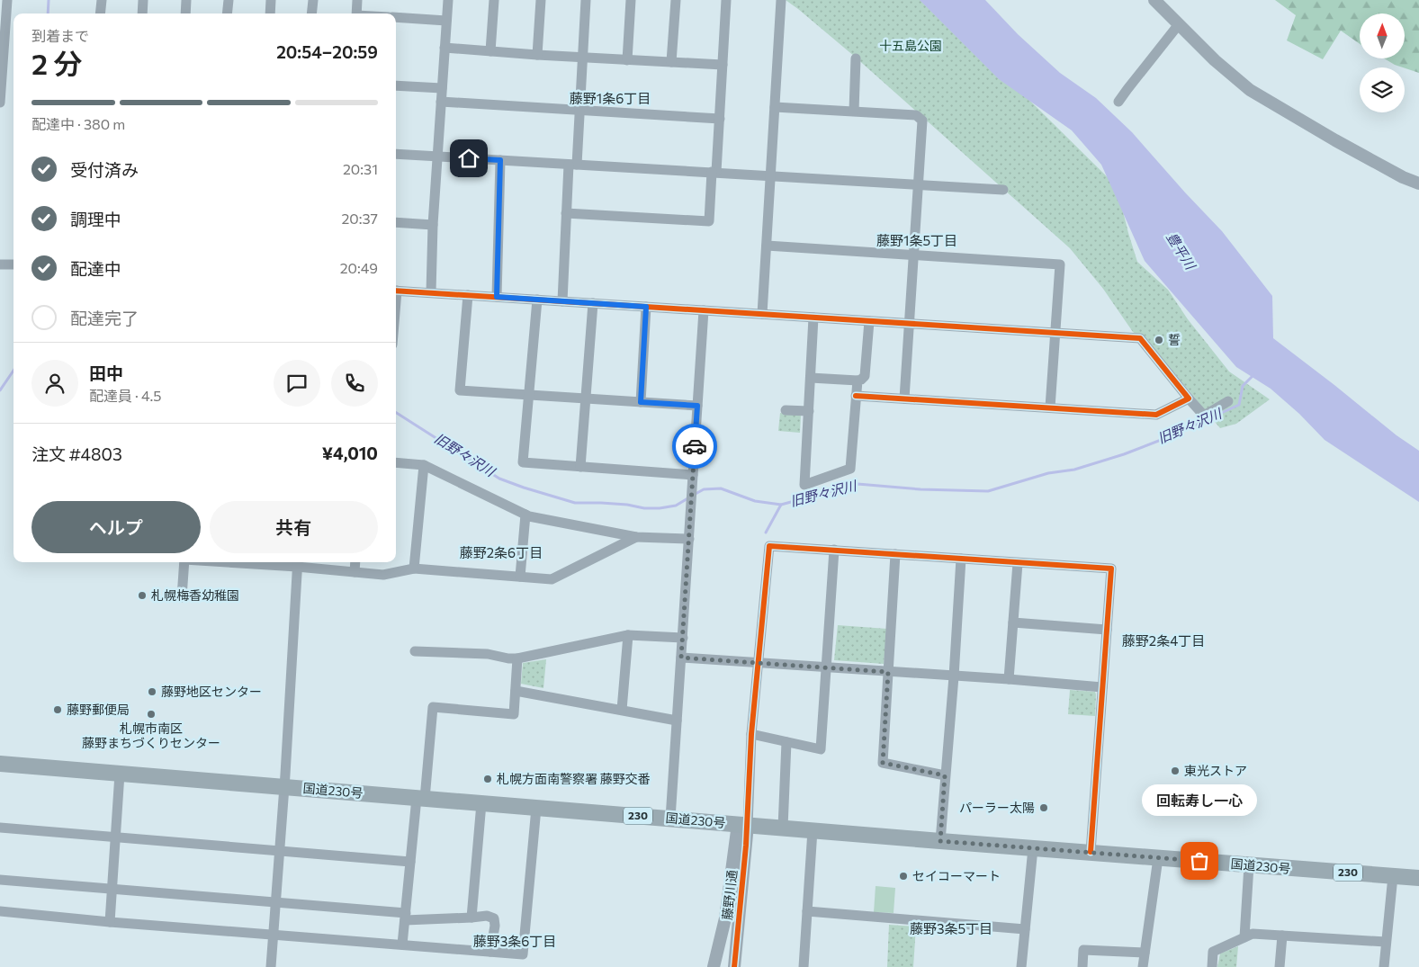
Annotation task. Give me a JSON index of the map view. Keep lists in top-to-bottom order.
{
  "streets": {
    "highway": ["国道230号", "230"],
    "street": ["藤野川通"]
  },
  "crossings": [
    ["国道230号", "藤野川通"]
  ],
  "districts": [
    "藤野1条6丁目",
    "藤野1条5丁目",
    "藤野2条6丁目",
    "藤野2条4丁目",
    "藤野3条5丁目",
    "藤野3条6丁目"
  ],
  "water": ["豊平川", "旧野々沢川"],
  "parks": ["十五島公園"],
  "places": [
    "誓",
    "札幌梅香幼稚園",
    "藤野地区センター",
    "藤野郵便局",
    "札幌市南区 藤野まちづくりセンター",
    "東光ストア",
    "札幌方面南警察署 藤野交番",
    "パーラー太陽",
    "回転寿し一心",
    "セイコーマート"
  ],
  "north": "top",
  "page": {
    "heading": ["2 分", "到着まで", "20:54–20:59"],
    "panel": [
      "田中",
      "配達員 · 4.5",
      "注文 #4803",
      "¥4,010"
    ],
    "bar": "配達中 · 380 m",
    "list": [
      ["受付済み", "20:31"],
      ["調理中", "20:37"],
      ["配達中", "20:49"],
      "配達完了"
    ],
    "buttons": ["ヘルプ", "共有"],
    "bubble": "回転寿し一心"
  }
}
